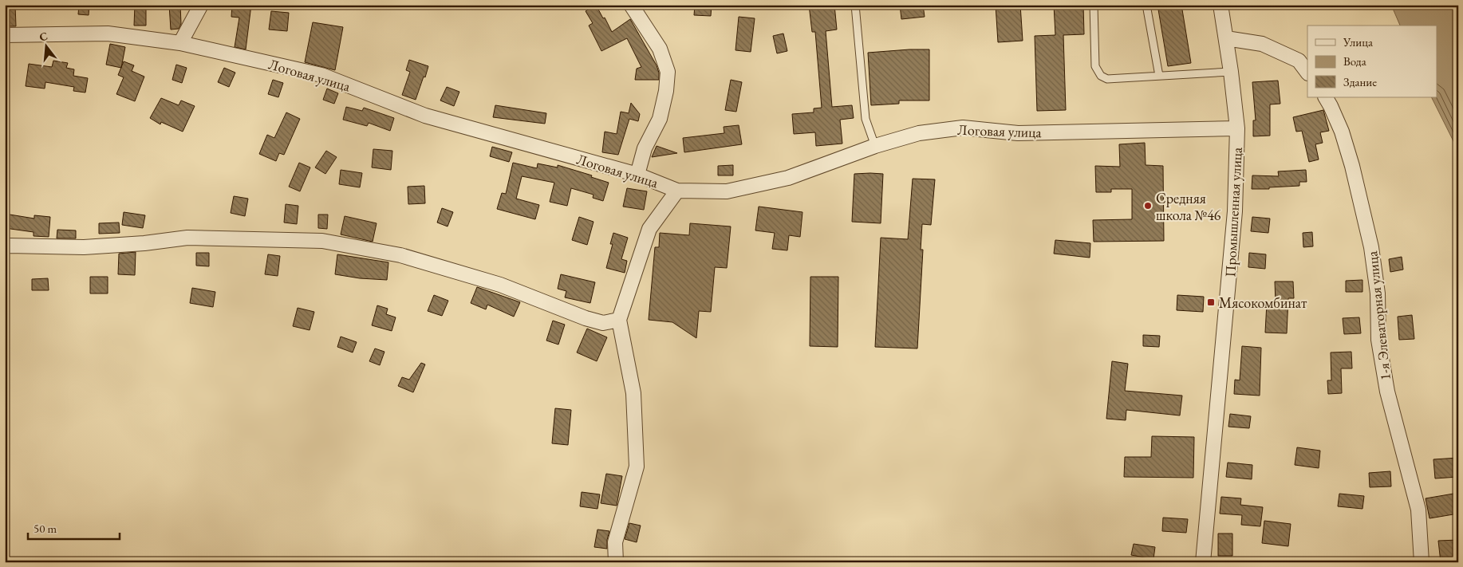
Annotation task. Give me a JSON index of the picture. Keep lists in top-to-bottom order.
{
  "streets": {
    "street": ["Логовая улица", "Промышленная улица", "1-я Элеваторная улица"]
  },
  "crossings": [
    ["Логовая улица", "Промышленная улица"]
  ],
  "places": {
    "other": ["Средняя школа №46"],
    "transit": ["Мясокомбинат"]
  },
  "legend": ["Улица", "Вода", "Здание"],
  "scale_bar": "50 m",
  "north": "top"
}
